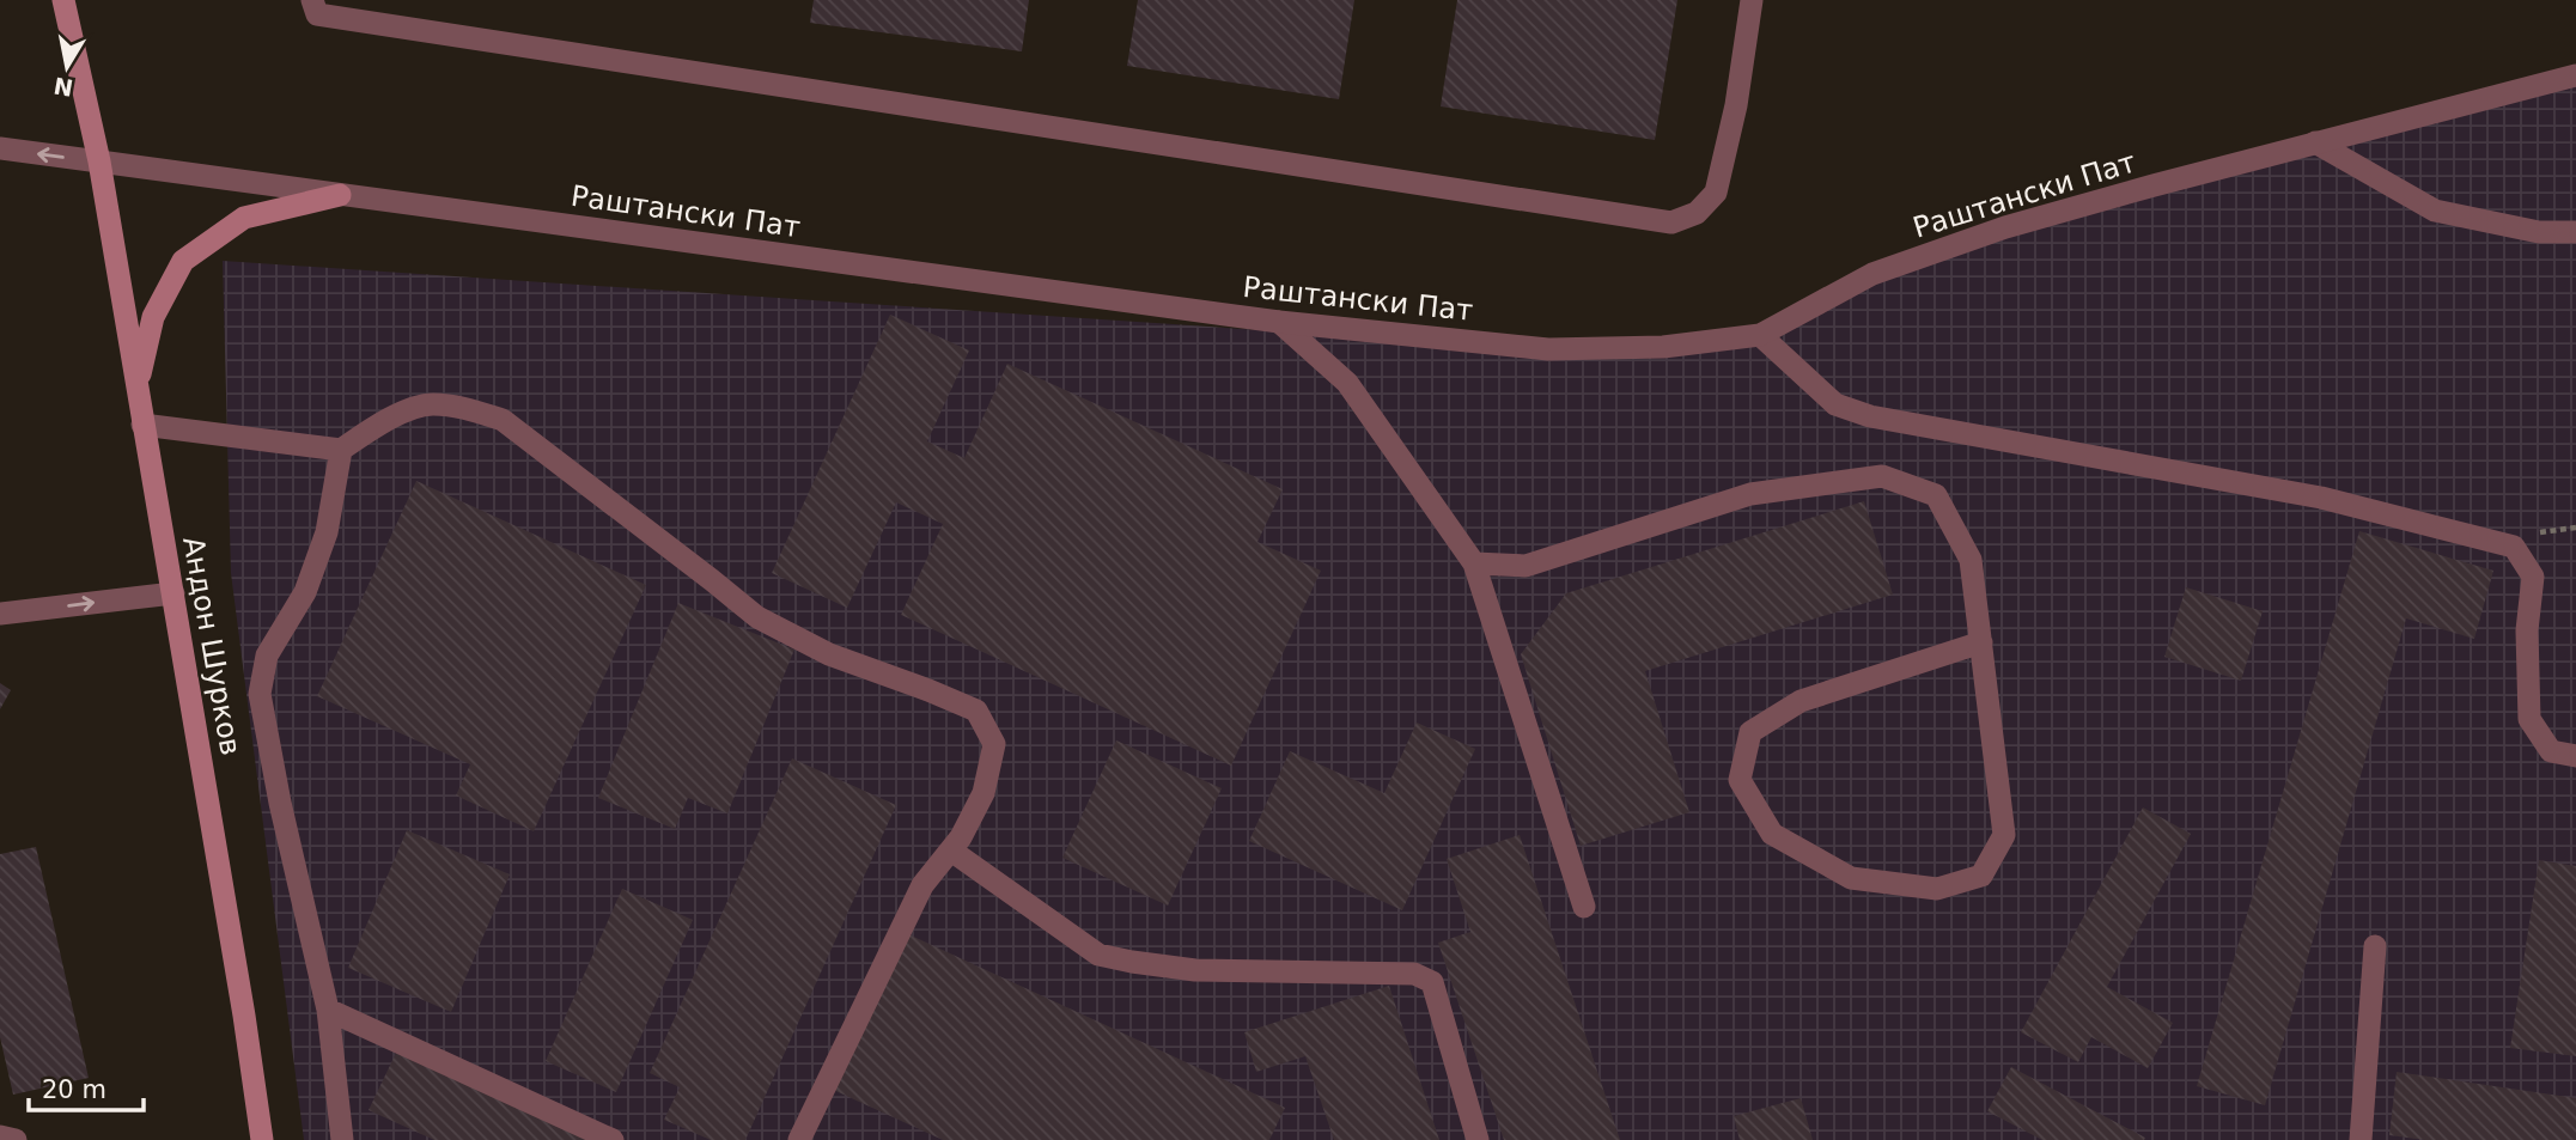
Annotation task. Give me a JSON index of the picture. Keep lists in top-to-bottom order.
{
  "streets": {
    "main road": ["Андон Шурков"],
    "street": ["Раштански Пат"]
  },
  "crossings": [
    ["Раштански Пат", "Андон Шурков"]
  ],
  "scale_bar": "20 m",
  "north": "bottom"
}
